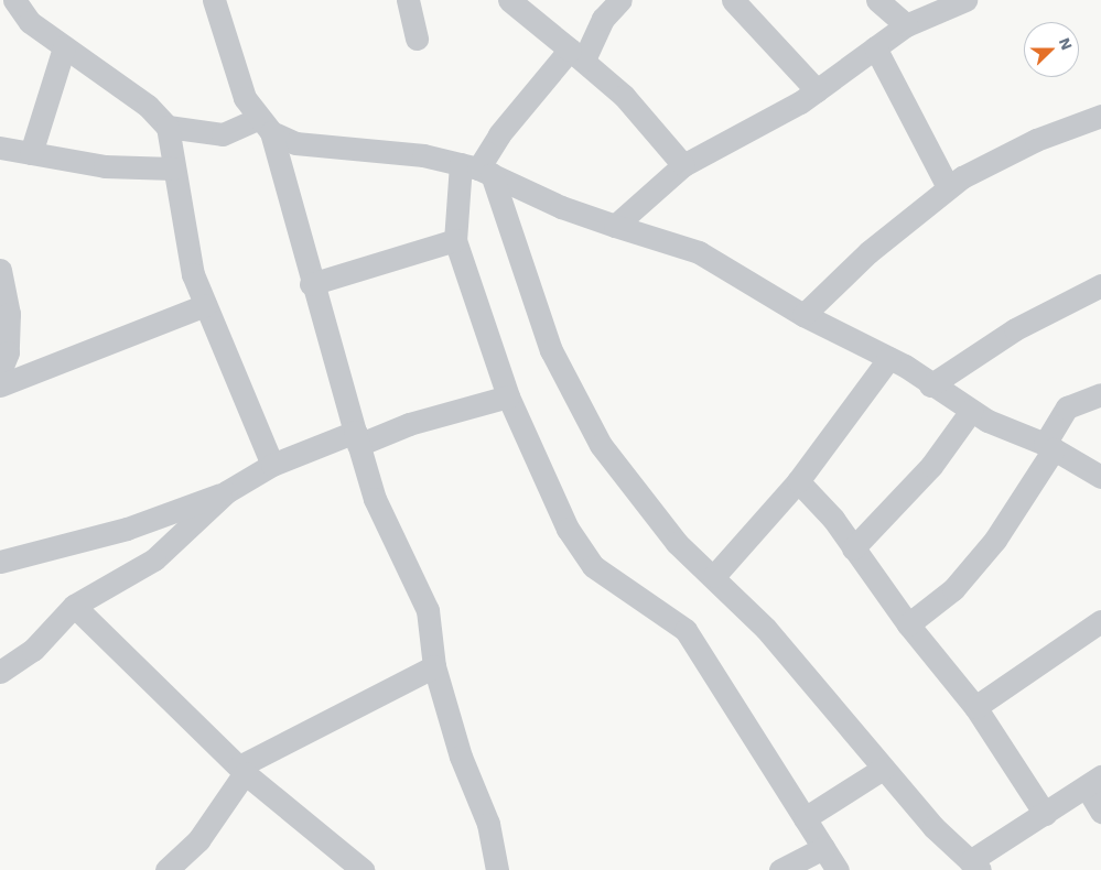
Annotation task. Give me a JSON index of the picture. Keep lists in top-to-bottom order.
{
  "north": "right"
}
